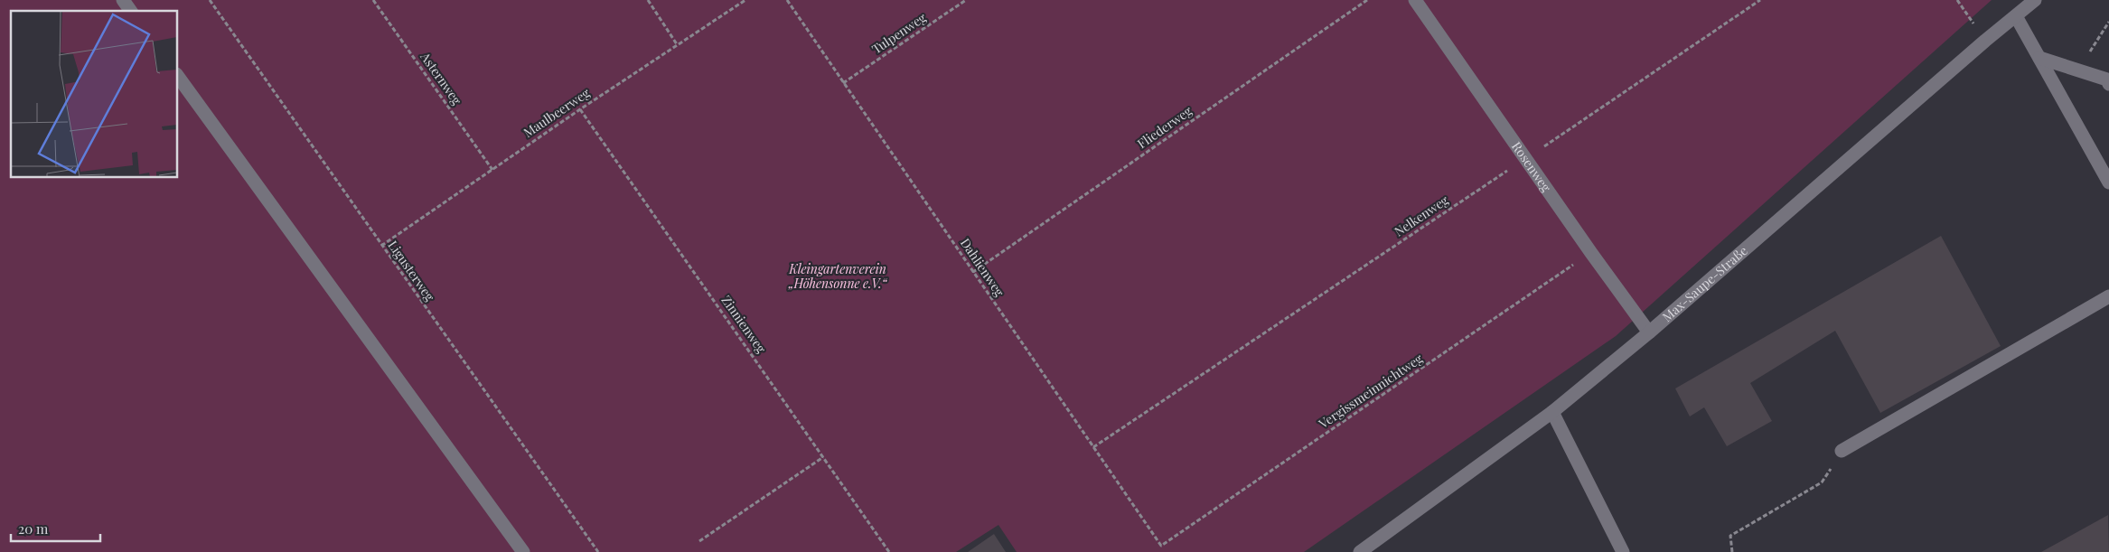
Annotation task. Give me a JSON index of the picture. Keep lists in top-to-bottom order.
{
  "streets": {
    "street": ["Rosenweg", "Max-Saupe-Straße"],
    "path": [
      "Tulpenweg",
      "Asternweg",
      "Maulbeerweg",
      "Fliederweg",
      "Nelkenweg",
      "Dahlienweg",
      "Ligusterweg",
      "Zinnienweg",
      "Vergissmeinnichtweg"
    ]
  },
  "crossings": [
    ["Tulpenweg", "Dahlienweg"],
    ["Asternweg", "Maulbeerweg"],
    ["Maulbeerweg", "Ligusterweg"],
    ["Maulbeerweg", "Zinnienweg"],
    ["Fliederweg", "Dahlienweg"],
    ["Rosenweg", "Nelkenweg"],
    ["Rosenweg", "Max-Saupe-Straße"],
    ["Rosenweg", "Vergissmeinnichtweg"],
    ["Nelkenweg", "Dahlienweg"],
    ["Dahlienweg", "Vergissmeinnichtweg"]
  ],
  "parks": ["Kleingartenverein „Höhensonne e.V.“"],
  "scale_bar": "20 m"
}
